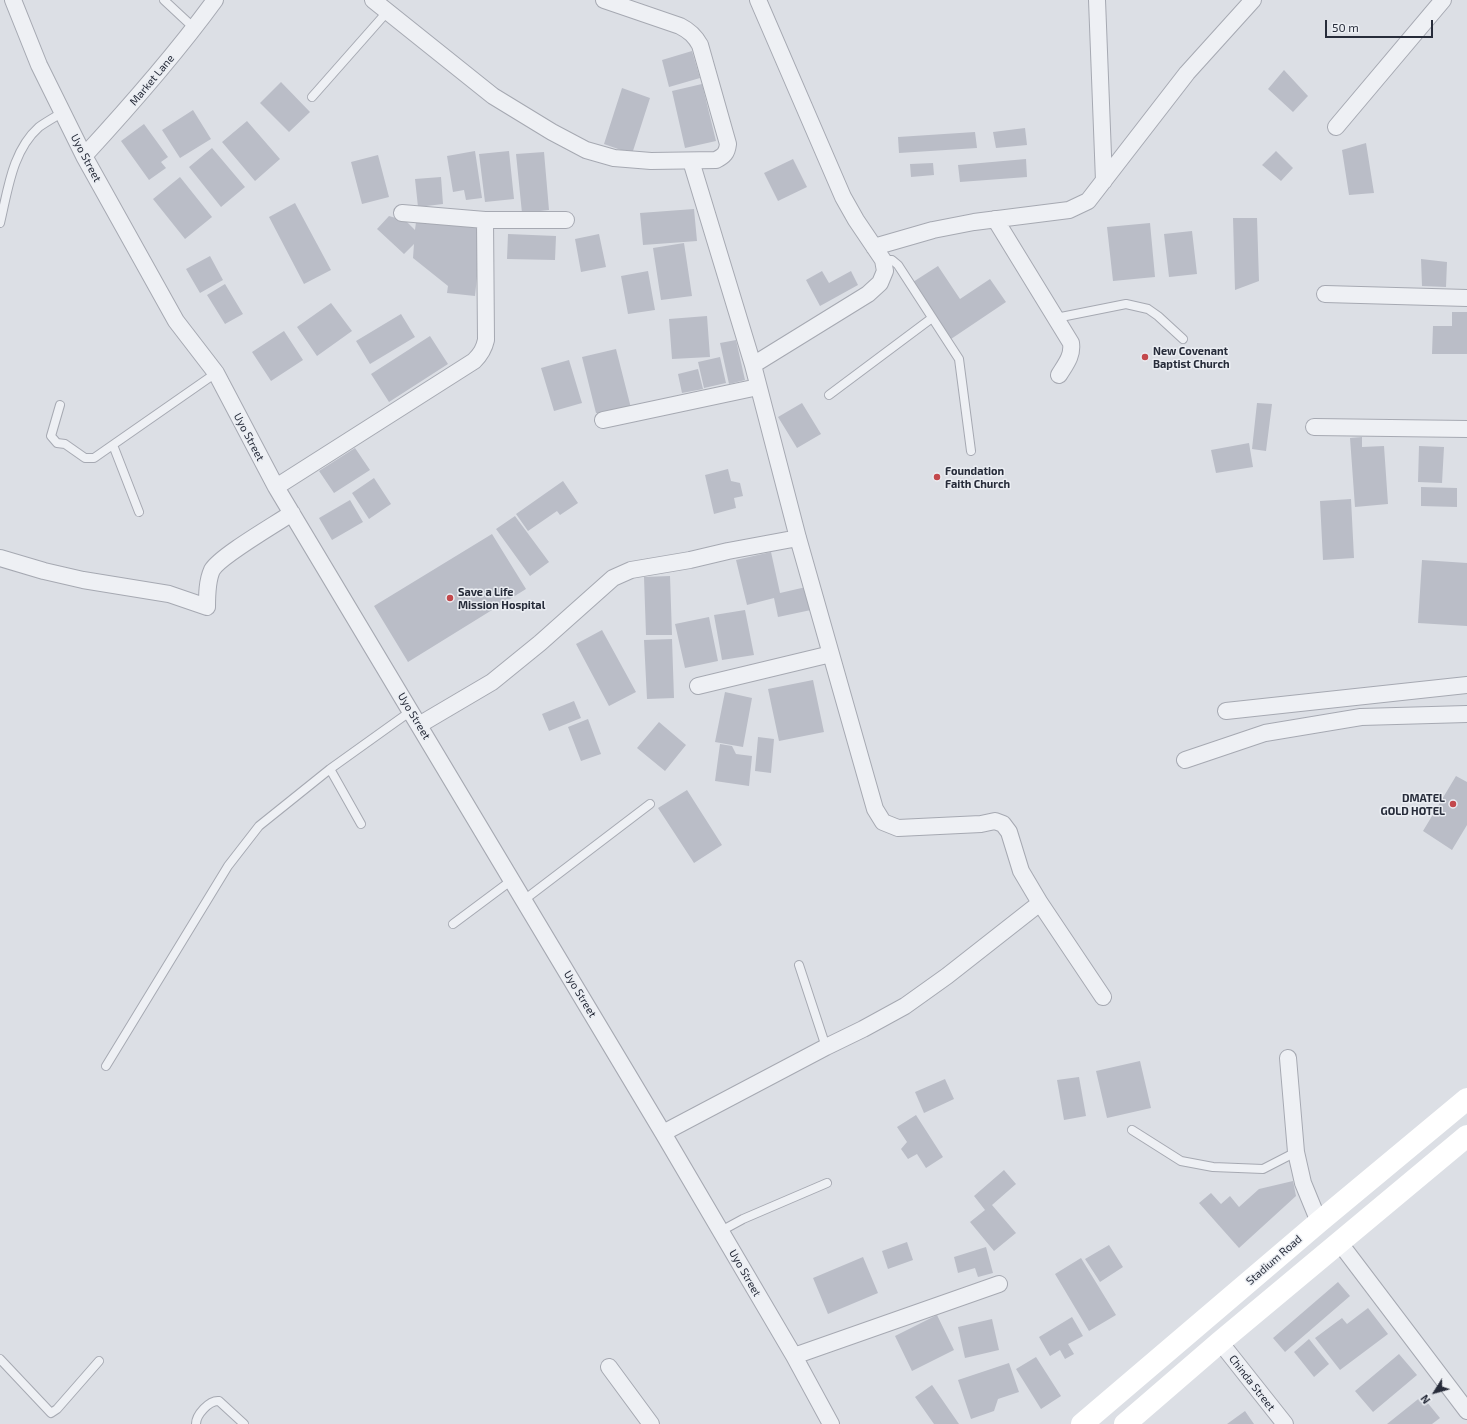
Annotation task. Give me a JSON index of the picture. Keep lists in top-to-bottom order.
{
  "streets": {
    "main road": ["Stadium Road"],
    "street": ["Market Lane", "Uyo Street", "Chinda Street"]
  },
  "crossings": [
    ["Market Lane", "Uyo Street"]
  ],
  "places": [
    "New Covenant Baptist Church",
    "Foundation Faith Church",
    "Save a Life Mission Hospital",
    "DMATEL GOLD HOTEL"
  ],
  "scale_bar": "50 m",
  "north": "bottom left"
}
